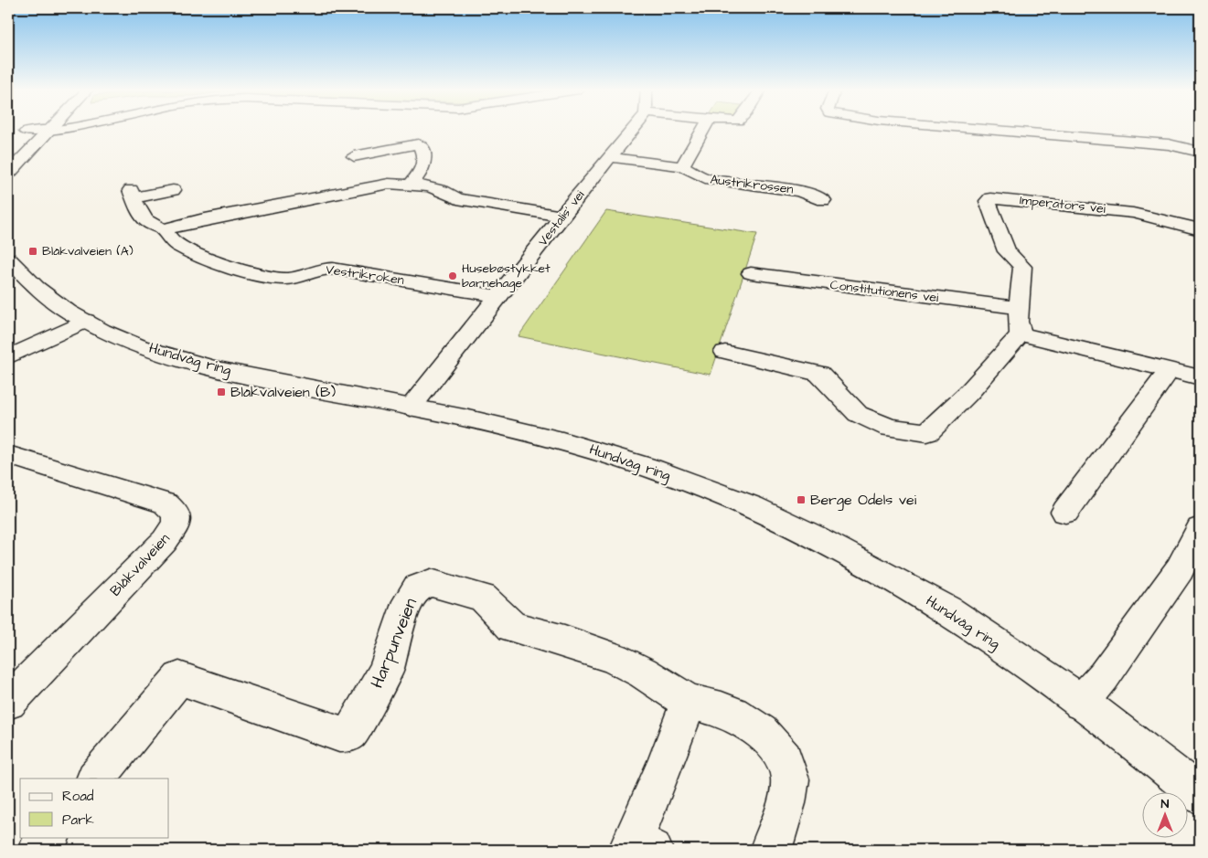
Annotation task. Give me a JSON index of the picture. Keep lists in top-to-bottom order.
{
  "streets": {
    "street": [
      "Austrikrossen",
      "Imperators vei",
      "Vestalis' vei",
      "Vestrikroken",
      "Constitutionens vei",
      "Hundvåg ring",
      "Blåkvalveien",
      "Harpunveien"
    ]
  },
  "crossings": [
    ["Austrikrossen", "Vestalis' vei"],
    ["Imperators vei", "Constitutionens vei"],
    ["Vestalis' vei", "Vestrikroken"],
    ["Vestalis' vei", "Hundvåg ring"]
  ],
  "places": {
    "transit": ["Blåkvalveien (A)", "Blåkvalveien (B)", "Berge Odels vei"],
    "other": ["Husebøstykket barnehage"]
  },
  "legend": ["Road", "Park"],
  "north": "top"
}
